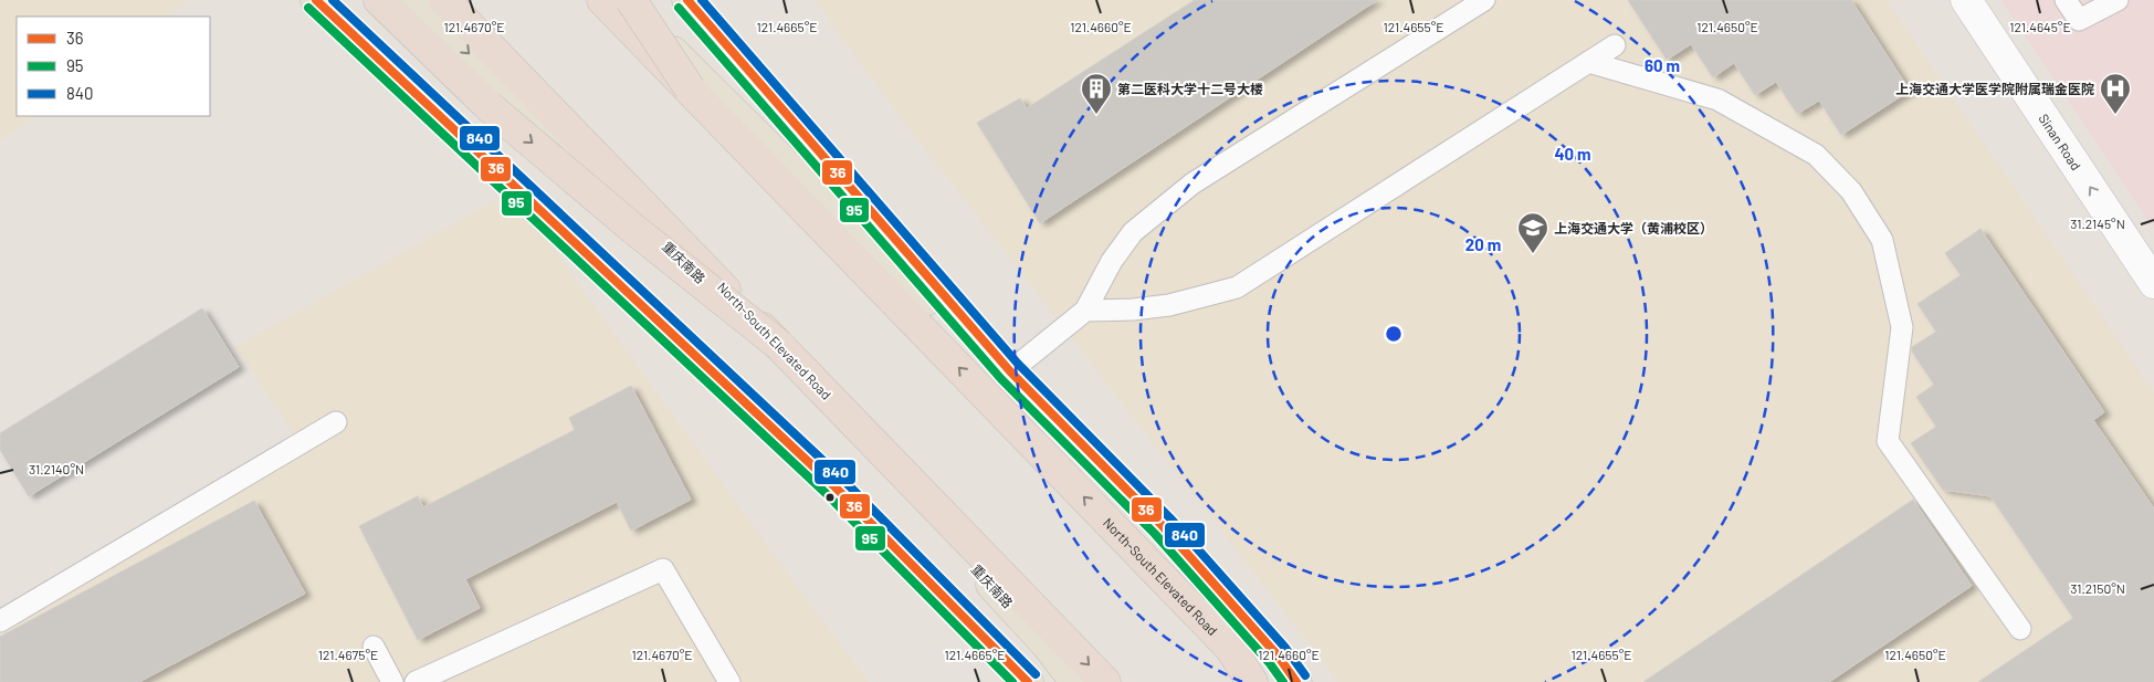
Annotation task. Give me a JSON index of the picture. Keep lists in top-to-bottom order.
{
  "streets": {
    "highway": ["North-South Elevated Road"],
    "main road": ["重庆南路"],
    "street": ["Sinan Road"]
  },
  "one_way": ["Sinan Road"],
  "places": {
    "building": ["第二医科大学十二号大楼"],
    "hospital": ["上海交通大学医学院附属瑞金医院"],
    "school or university": ["上海交通大学（黄浦校区）"]
  },
  "lines": ["transit line 36", "transit line 840", "transit line 95"],
  "legend": ["36", "95", "840"],
  "coordinates": [
    "121.4670°E",
    "121.4665°E",
    "121.4660°E",
    "121.4655°E",
    "121.4650°E",
    "121.4645°E",
    "31.2145°N",
    "31.2140°N",
    "31.2150°N",
    "121.4675°E"
  ],
  "rings": ["60 m", "40 m", "20 m"]
}
